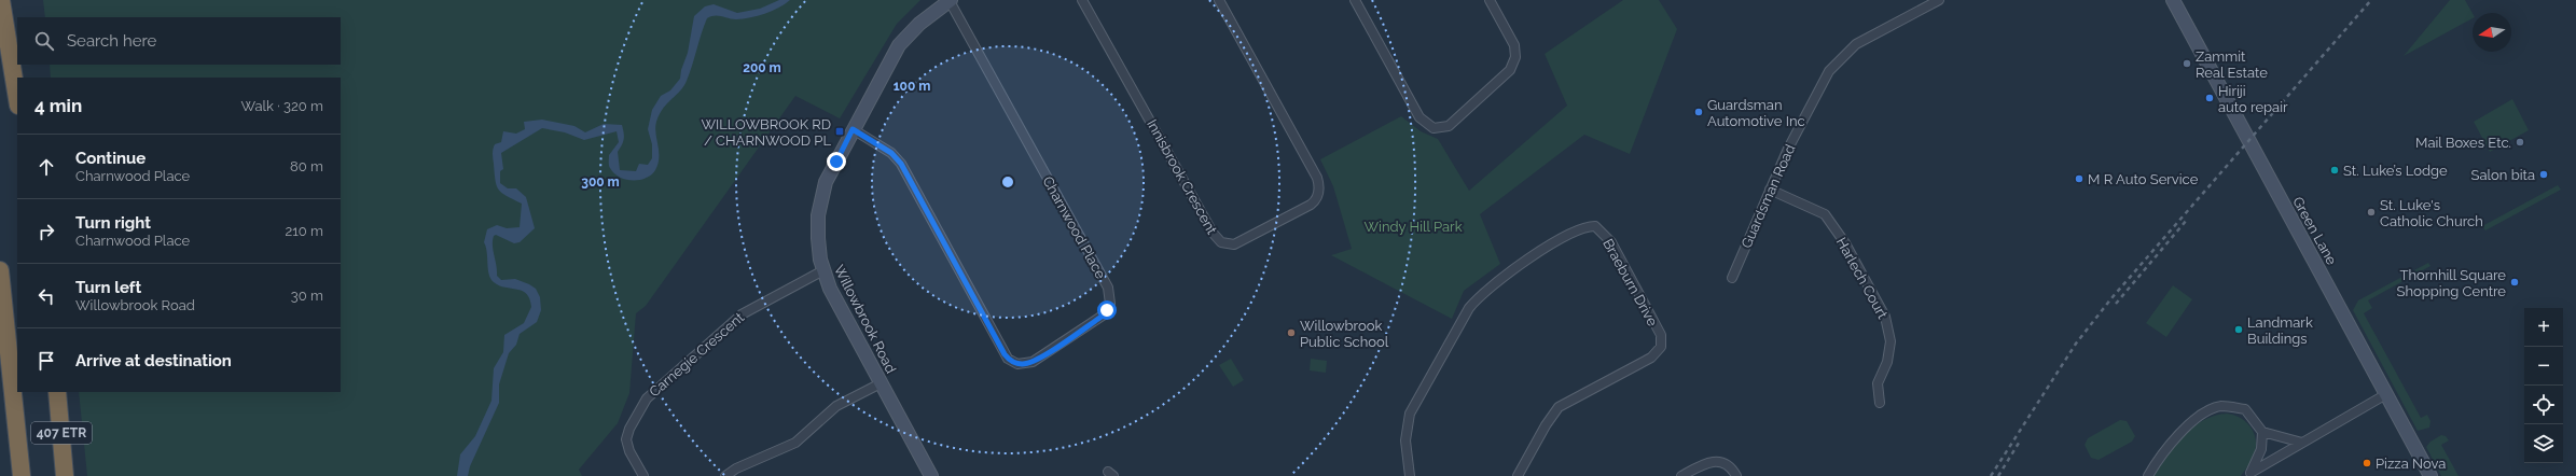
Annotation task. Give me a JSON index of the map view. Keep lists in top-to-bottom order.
{
  "streets": {
    "highway": ["407 ETR"],
    "street": [
      "Innisbrook Crescent",
      "Guardsman Road",
      "Charnwood Place",
      "Green Lane",
      "Harlech Court",
      "Braeburn Drive",
      "Willowbrook Road",
      "Carnegie Crescent"
    ]
  },
  "crossings": [
    ["Guardsman Road", "Harlech Court"],
    ["Charnwood Place", "Willowbrook Road"],
    ["Willowbrook Road", "Carnegie Crescent"]
  ],
  "parks": ["Windy Hill Park"],
  "places": {
    "other": [
      "Zammit Real Estate",
      "Hiriji auto repair",
      "Guardsman Automotive Inc",
      "Mail Boxes Etc.",
      "St. Luke’s Lodge",
      "Salon bita",
      "M R Auto Service",
      "St. Luke's Catholic Church",
      "Thornhill Square Shopping Centre",
      "Landmark Buildings",
      "Willowbrook Public School",
      "Pizza Nova"
    ],
    "transit": ["WILLOWBROOK RD / CHARNWOOD PL"]
  },
  "north": "left",
  "page": {
    "search": "Search here",
    "heading": ["4 min", "Walk · 320 m"],
    "list": [
      ["Continue", "Charnwood Place", "80 m"],
      ["Turn right", "Charnwood Place", "210 m"],
      ["Turn left", "Willowbrook Road", "30 m"],
      "Arrive at destination"
    ],
    "map_buttons": ["+", "−"]
  },
  "rings": ["200 m", "100 m", "300 m"]
}
